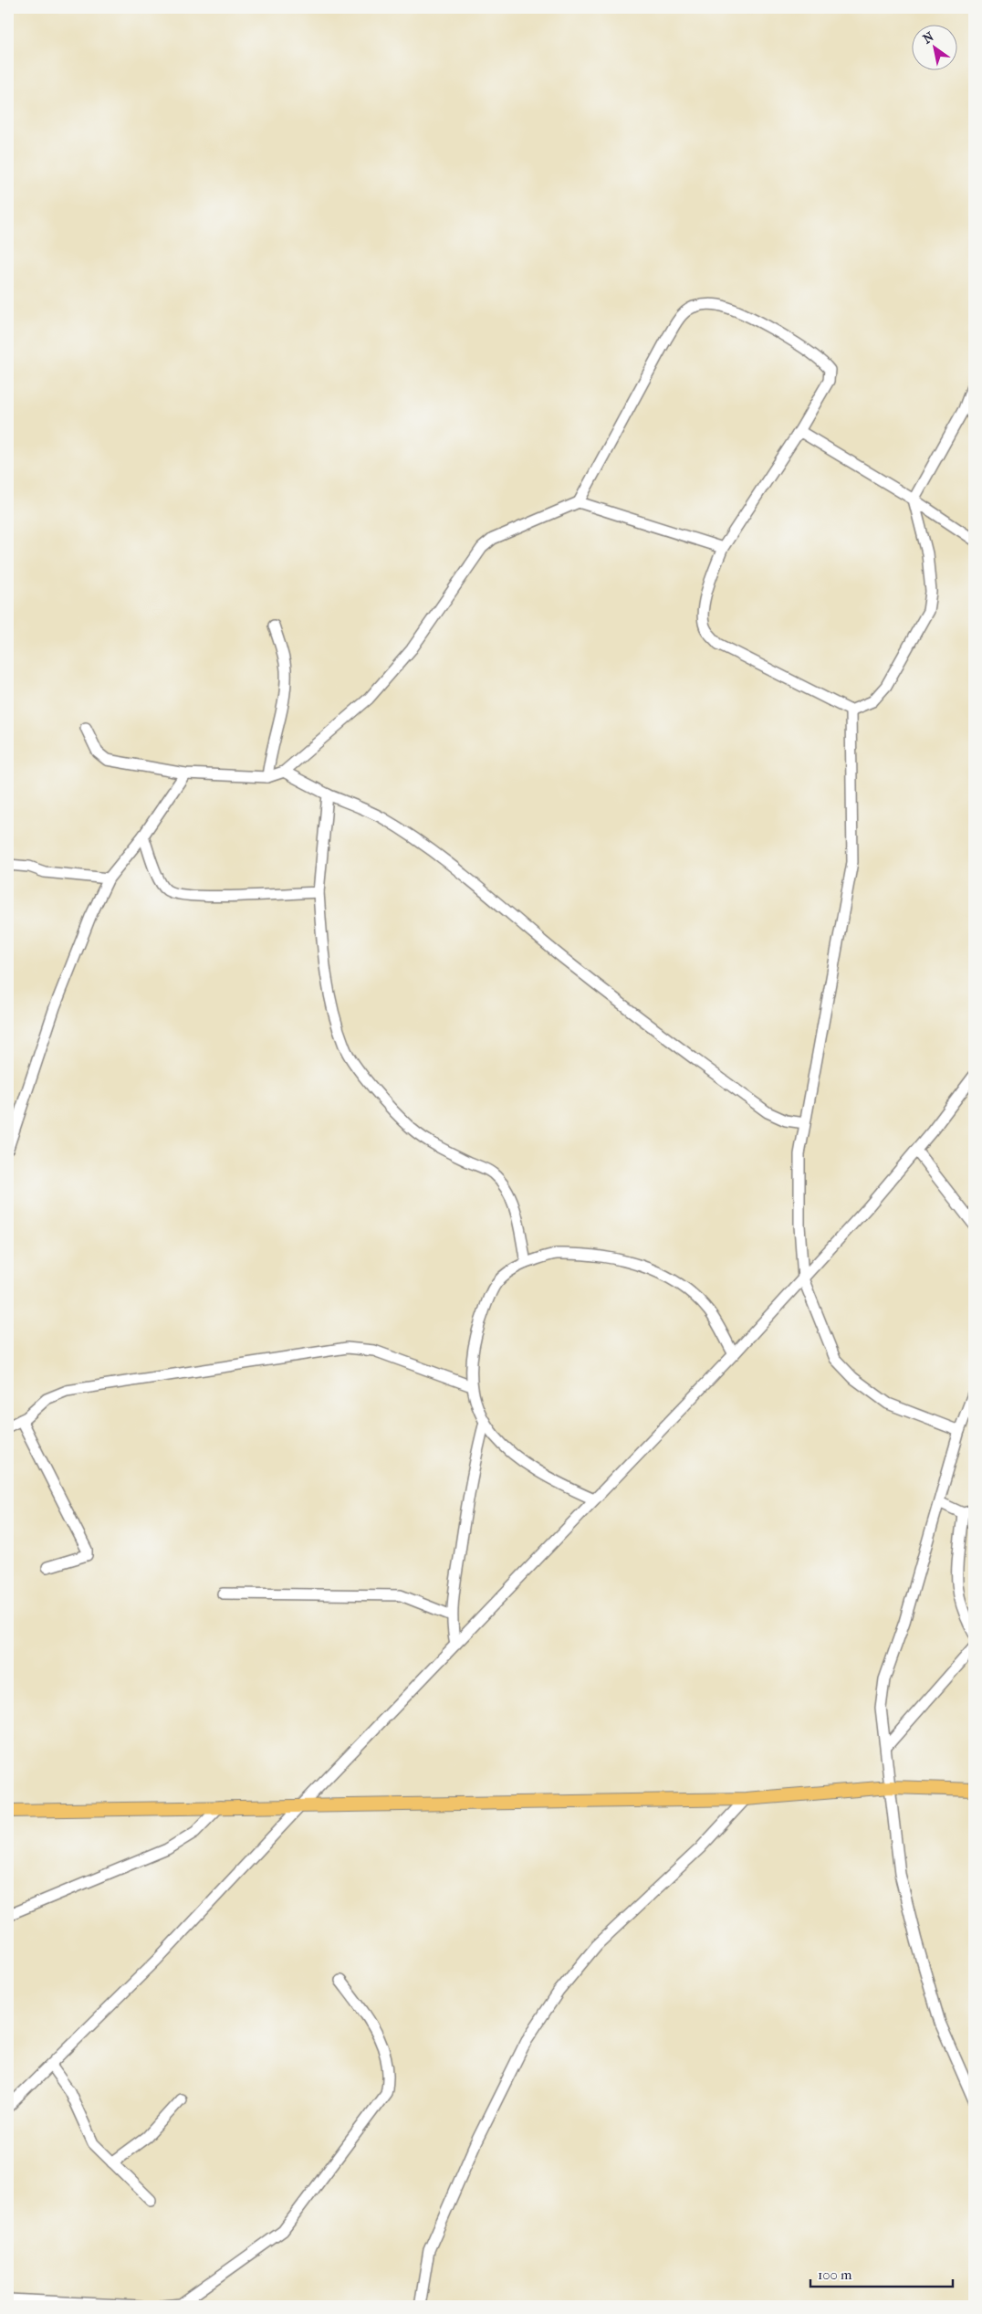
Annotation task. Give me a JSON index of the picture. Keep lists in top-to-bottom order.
{
  "scale_bar": "100 m",
  "north": "top left"
}
